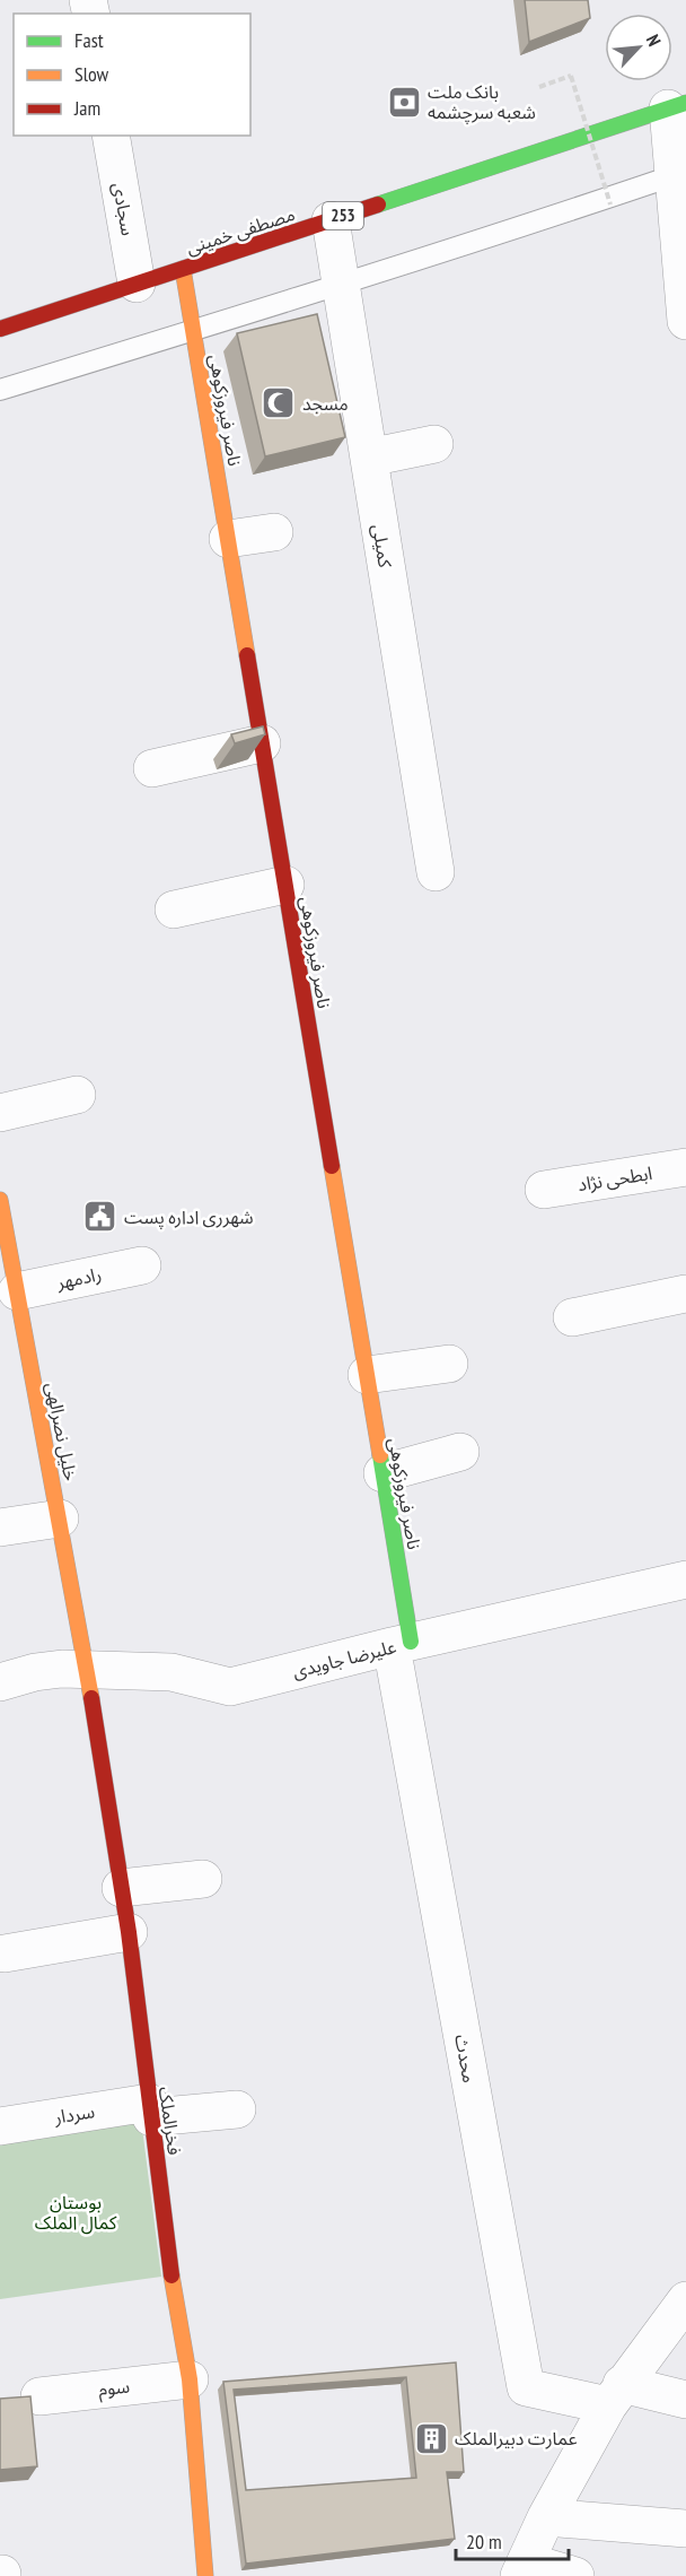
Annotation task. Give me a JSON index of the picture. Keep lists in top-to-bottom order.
{
  "streets": {
    "street": [
      "سجادی",
      "253",
      "مصطفی خمینی",
      "ناصر فیروزکوهی",
      "کمیلی",
      "ابطحی نژاد",
      "رادمهر",
      "خلیل نصرالهی",
      "علیرضا جاویدی",
      "محدث",
      "سردار",
      "فخرالملک",
      "سوم"
    ]
  },
  "crossings": [
    ["سجادی", "مصطفی خمینی"],
    ["مصطفی خمینی", "ناصر فیروزکوهی"],
    ["مصطفی خمینی", "کمیلی"],
    ["ناصر فیروزکوهی", "علیرضا جاویدی"],
    ["ناصر فیروزکوهی", "محدث"],
    ["رادمهر", "خلیل نصرالهی"],
    ["خلیل نصرالهی", "علیرضا جاویدی"],
    ["خلیل نصرالهی", "فخرالملک"],
    ["علیرضا جاویدی", "محدث"],
    ["علیرضا جاویدی", "فخرالملک"],
    ["سردار", "فخرالملک"],
    ["فخرالملک", "سوم"]
  ],
  "parks": ["بوستان کمال الملک"],
  "places": {
    "bank": ["بانک ملت شعبه سرچشمه"],
    "mosque": ["مسجد"],
    "public building": ["شهرری اداره پست"],
    "building": ["عمارت دبیرالملک"]
  },
  "legend": ["Fast", "Slow", "Jam"],
  "scale_bar": "20 m",
  "north": "top right"
}
